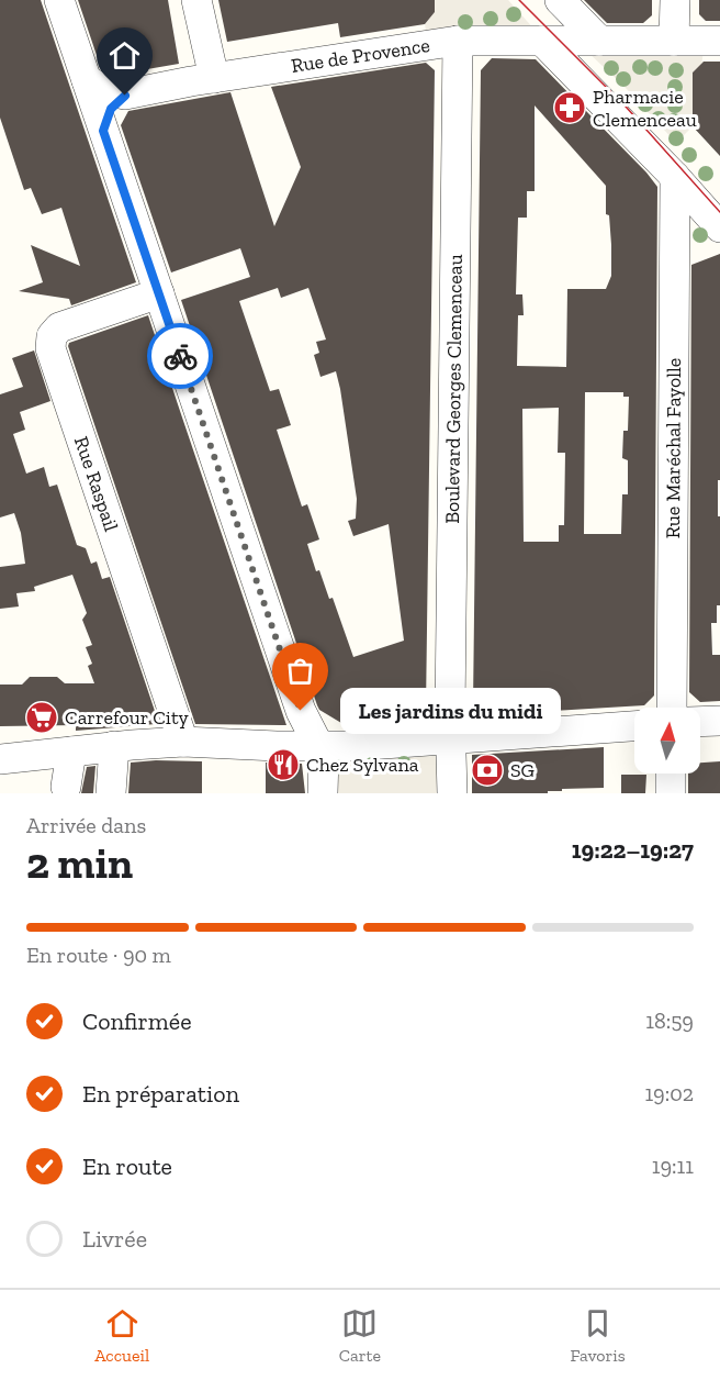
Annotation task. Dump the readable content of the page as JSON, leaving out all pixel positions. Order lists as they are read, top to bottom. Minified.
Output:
{"streets":{"street":["Rue de Provence","Boulevard Georges Clemenceau","Rue Maréchal Fayolle","Rue Raspail"]},"crossings":[["Rue de Provence","Boulevard Georges Clemenceau"]],"places":{"pharmacy":["Pharmacie Clemenceau"],"other":["Les jardins du midi"],"supermarket":["Carrefour City"],"restaurant":["Chez Sylvana"],"bank":["SG"]},"north":"top","page":{"bubble":"Les jardins du midi","heading":["2 min","Arrivée dans","19:22–19:27"],"bar":"En route · 90 m","list":[["Confirmée","18:59"],["En préparation","19:02"],["En route","19:11"],"Livrée"],"tabs":["Accueil","Carte","Favoris"]}}
